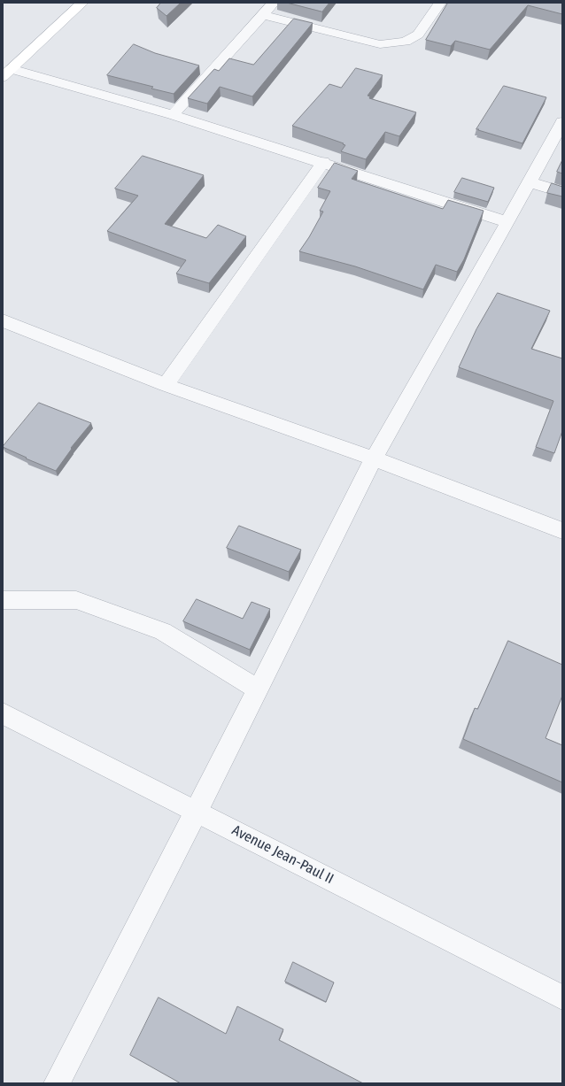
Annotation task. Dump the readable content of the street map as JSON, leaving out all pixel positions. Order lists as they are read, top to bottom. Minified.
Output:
{"streets":{"street":["Avenue Jean-Paul II"]}}
